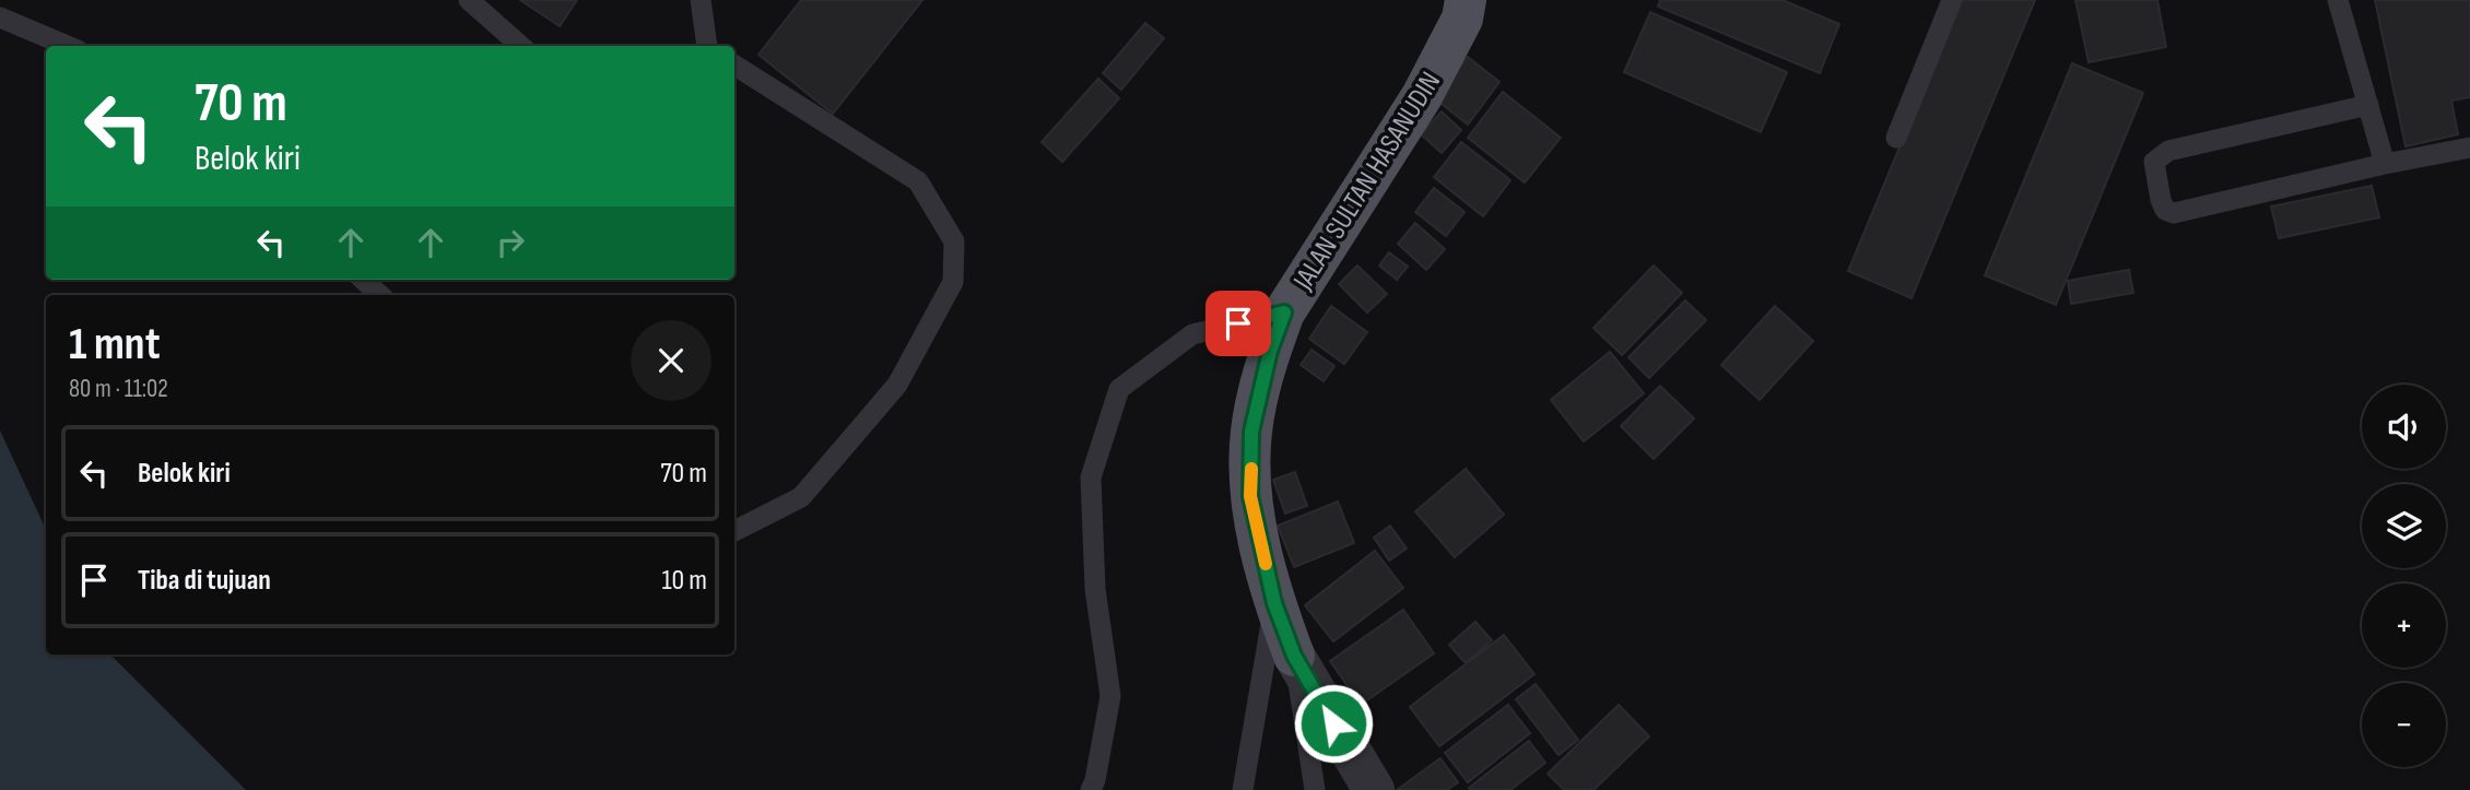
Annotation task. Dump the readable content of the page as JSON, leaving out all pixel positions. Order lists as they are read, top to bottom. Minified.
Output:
{"streets":{"main road":["JALAN SULTAN HASANUDIN"]},"page":{"turn":["70 m","Belok kiri"],"heading":["1 mnt","80 m · 11:02"],"map_buttons":["+","−"],"list":[{"name":"Belok kiri","value":"70 m"},{"name":"Tiba di tujuan","value":"10 m"}]}}
